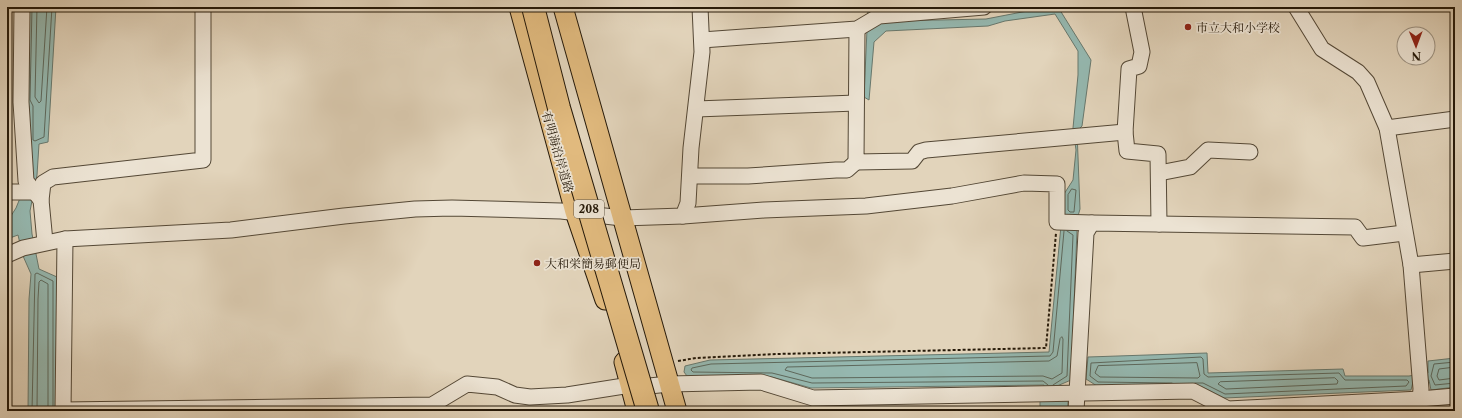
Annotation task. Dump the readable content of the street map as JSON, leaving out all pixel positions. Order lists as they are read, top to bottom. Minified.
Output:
{"streets":{"highway":["208"],"main road":["有明海沿岸道路"]},"places":["市立大和小学校","大和栄簡易郵便局"],"north":"bottom"}
